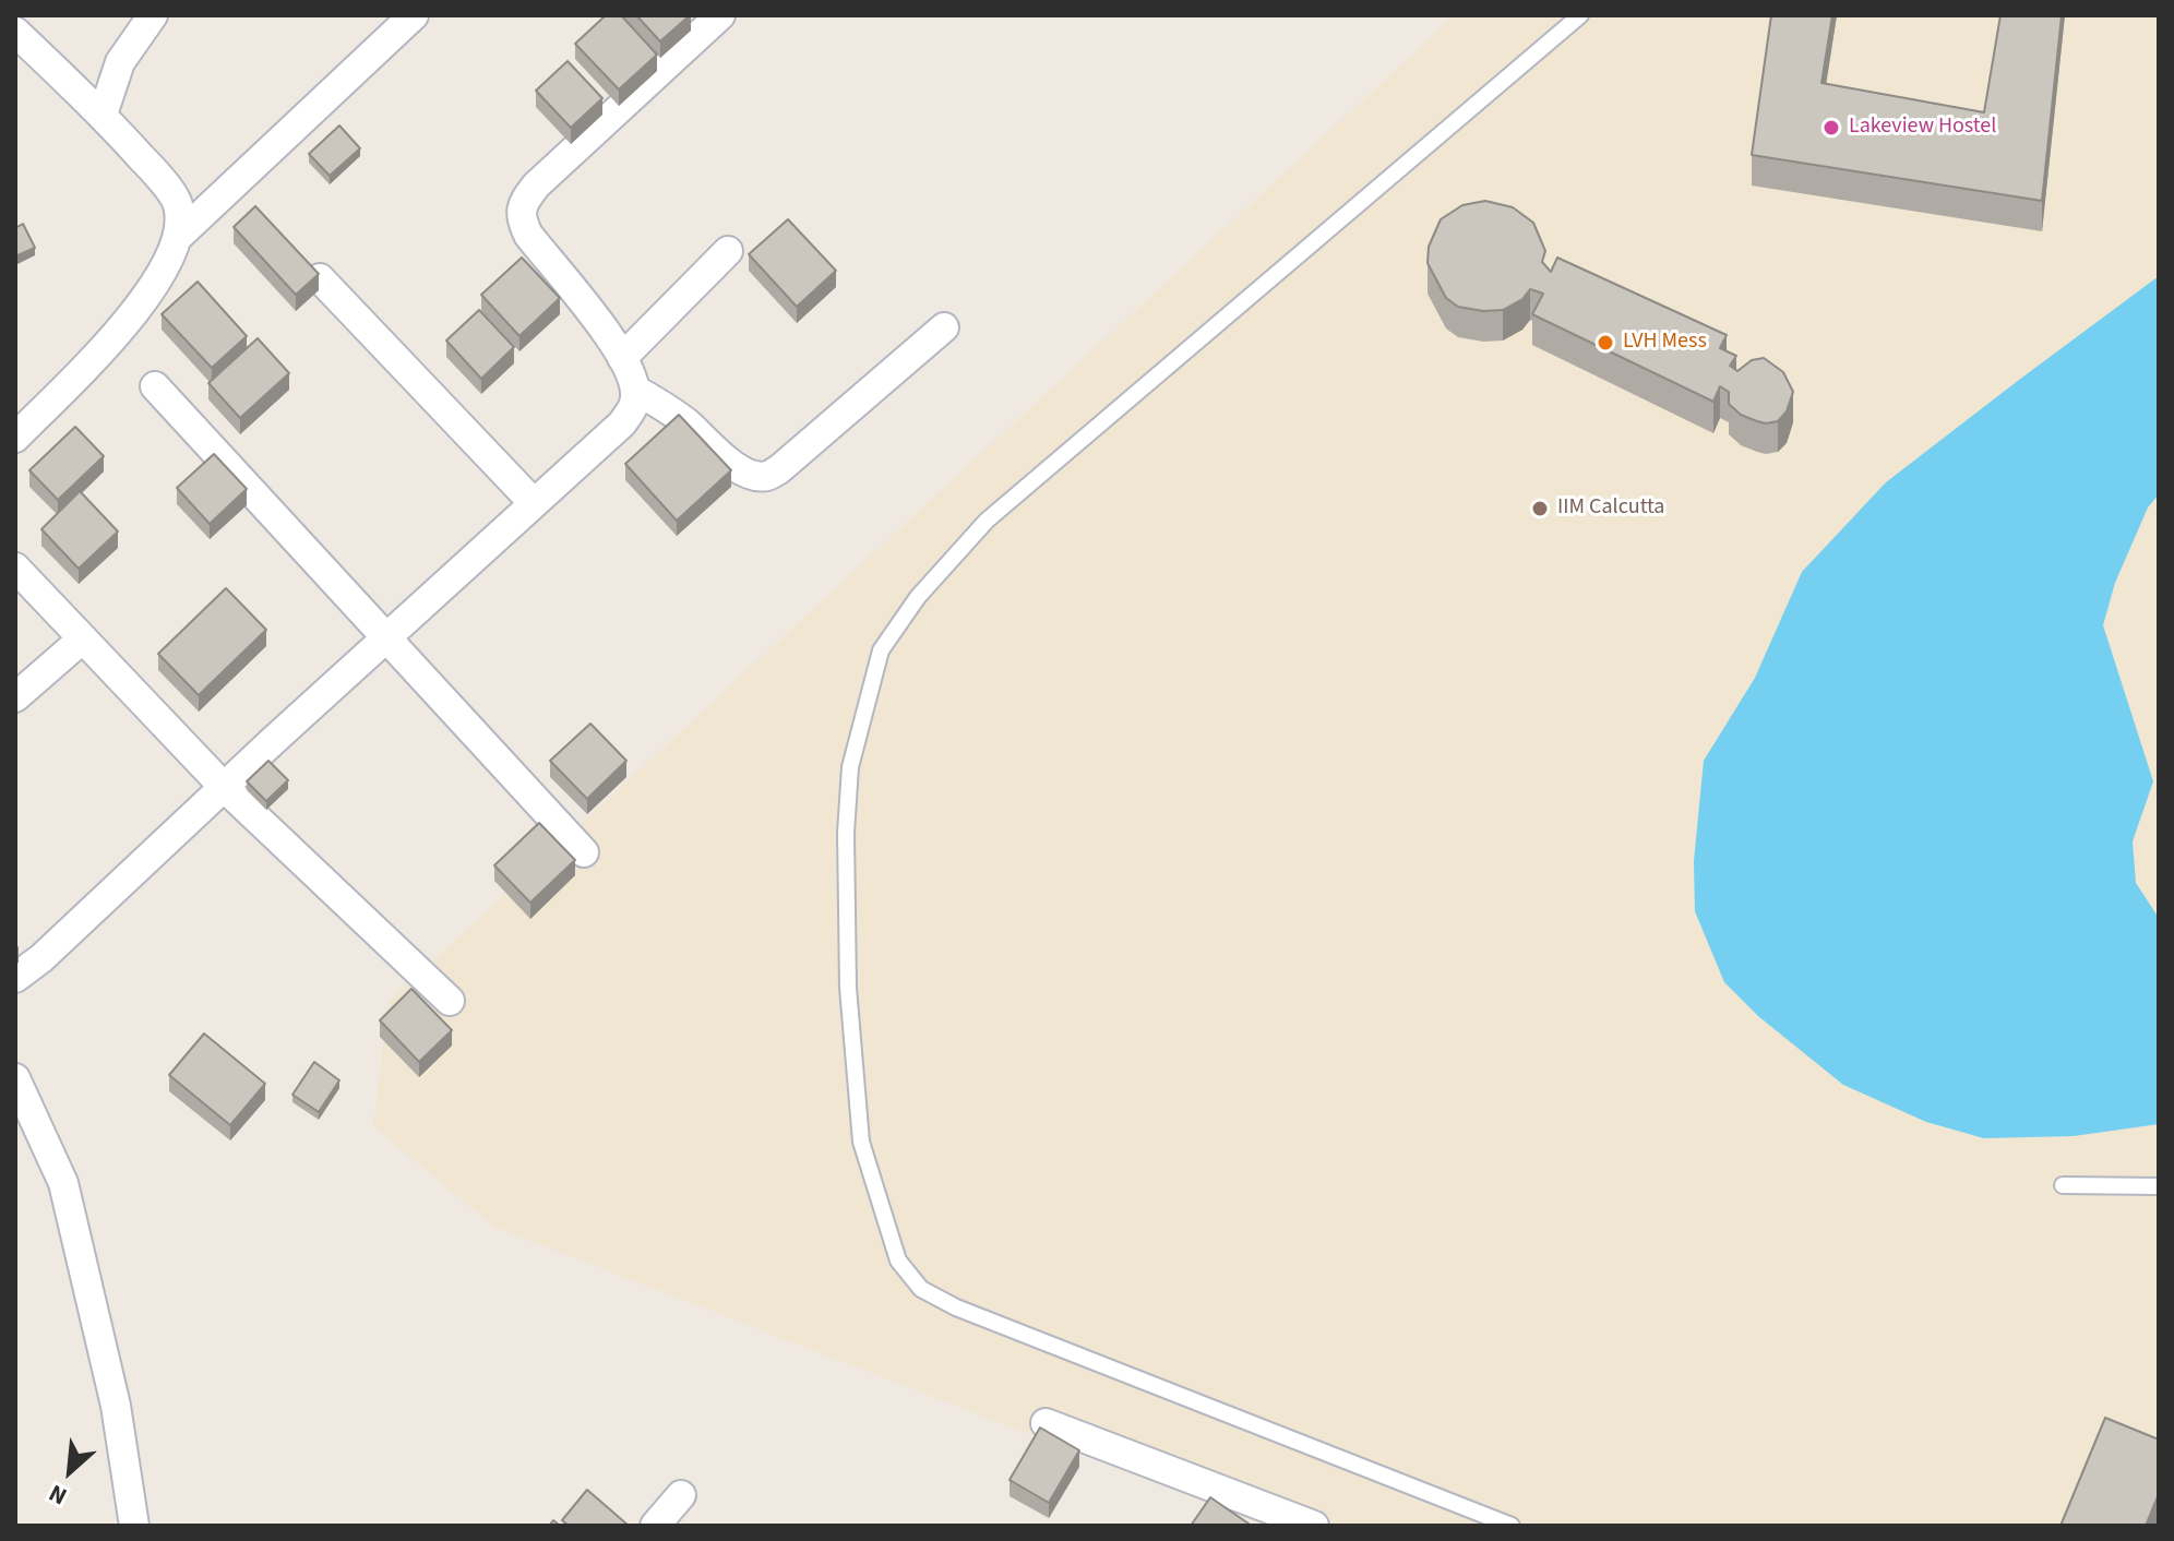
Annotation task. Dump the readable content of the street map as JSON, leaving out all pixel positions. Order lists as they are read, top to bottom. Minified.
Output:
{"places":["Lakeview Hostel","LVH Mess","IIM Calcutta"],"north":"bottom left"}
